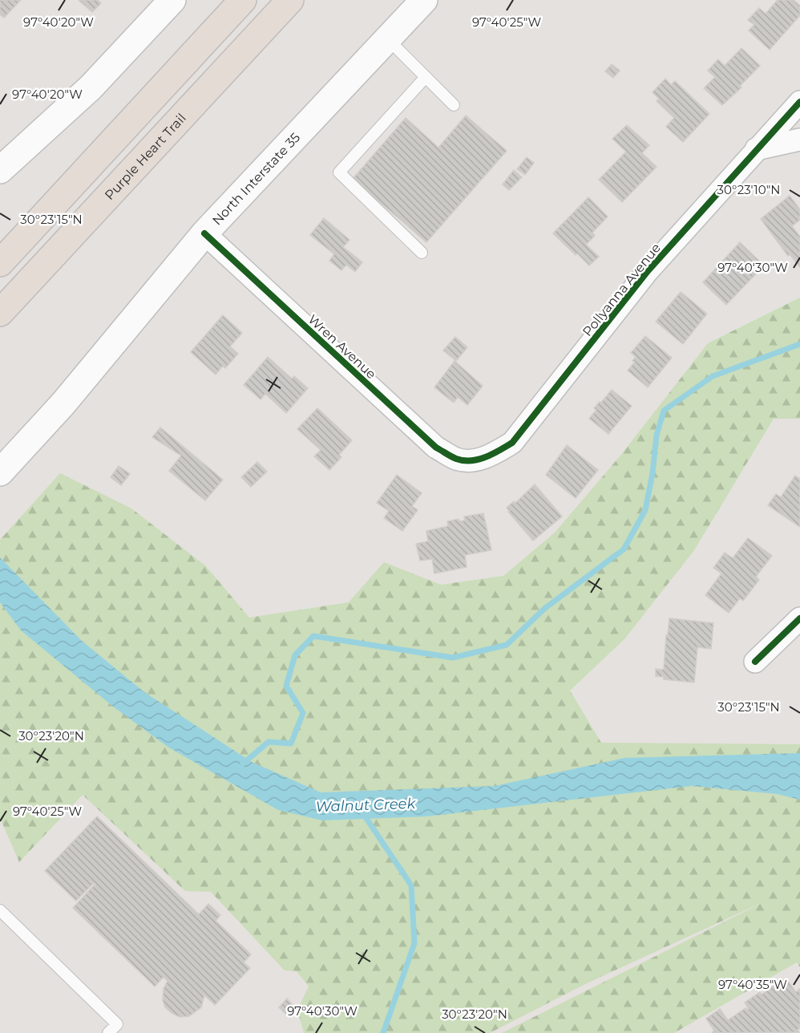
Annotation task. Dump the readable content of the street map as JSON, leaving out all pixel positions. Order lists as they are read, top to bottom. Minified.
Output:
{"streets":{"highway":["Purple Heart Trail"],"main road":["North Interstate 35"],"street":["Pollyanna Avenue","Wren Avenue"]},"crossings":[["North Interstate 35","Wren Avenue"],["Pollyanna Avenue","Wren Avenue"]],"water":["Walnut Creek"],"coordinates":["97°40'20\"W","97°40'25\"W","30°23'10\"N","30°23'15\"N","97°40'30\"W","30°23'20\"N","97°40'35\"W"]}
